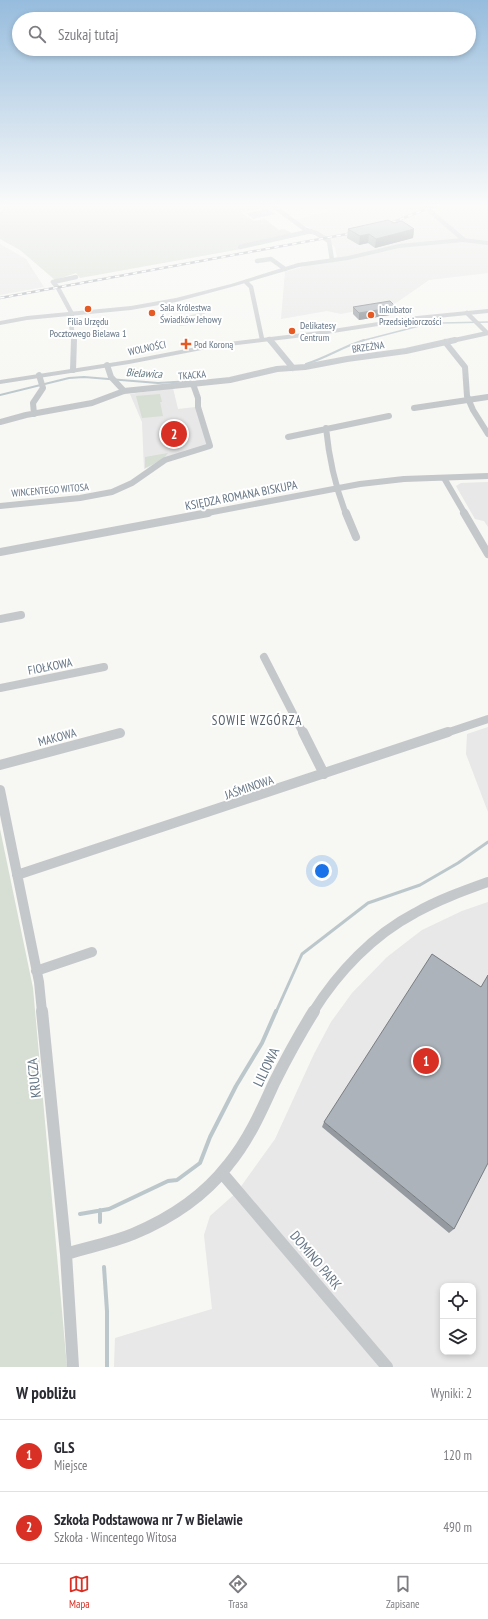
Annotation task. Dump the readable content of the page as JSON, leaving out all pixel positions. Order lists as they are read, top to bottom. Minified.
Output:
{"streets":{"street":["BRZEŻNA","WOLNOŚCI","TKACKA","WINCENTEGO WITOSA","KSIĘDZA ROMANA BISKUPA","FIOŁKOWA","MAKOWA","JAŚMINOWA","LILIOWA","KRUCZA","DOMINO PARK"]},"crossings":[["BRZEŻNA","TKACKA"],["TKACKA","WINCENTEGO WITOSA"],["JAŚMINOWA","KRUCZA"],["LILIOWA","KRUCZA"],["LILIOWA","DOMINO PARK"]],"districts":["SOWIE WZGÓRZA"],"water":["Bielawica"],"places":{"other":["Filia Urzędu Pocztowego Bielawa 1","Sala Królestwa Świadków Jehowy","Inkubator Przedsiębiorczości","Delikatesy Centrum"],"health":["Pod Koroną"]},"page":{"search":"Szukaj tutaj","pins":["2","1"],"heading":["W pobliżu","Wyniki: 2"],"list":[{"mark":"1","name":"GLS","note":"Miejsce","value":"120 m"},{"mark":"2","name":"Szkoła Podstawowa nr 7 w Bielawie","note":"Szkoła · Wincentego Witosa","value":"490 m"}],"nav":["Mapa","Trasa","Zapisane"]}}
